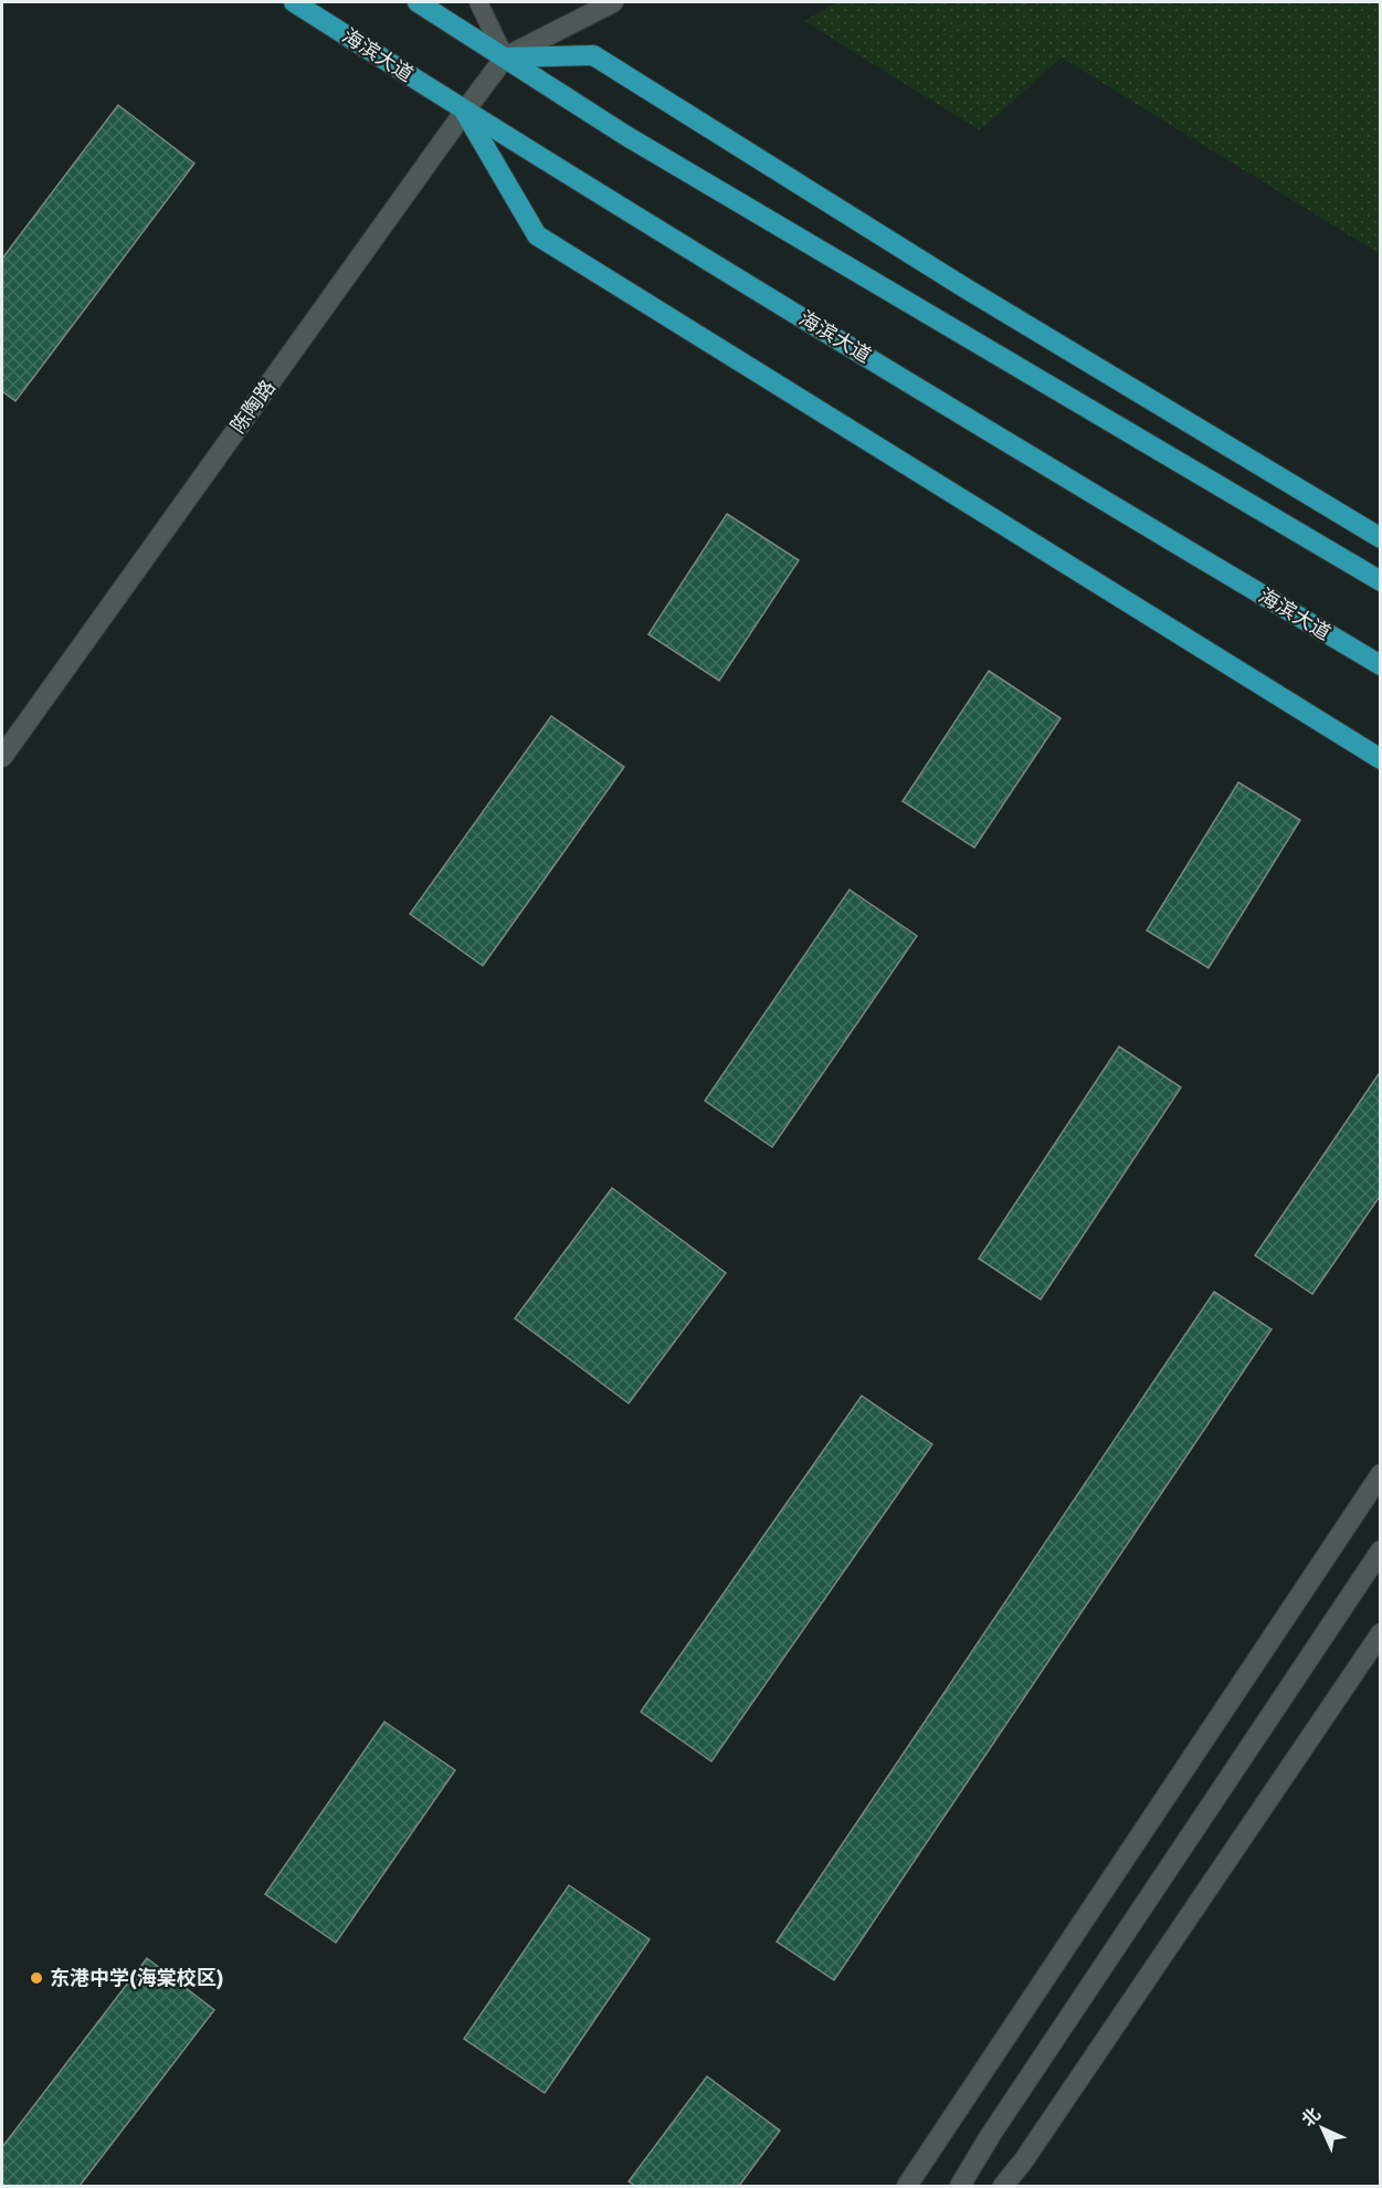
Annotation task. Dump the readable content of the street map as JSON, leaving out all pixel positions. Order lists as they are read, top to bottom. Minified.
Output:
{"streets":{"main road":["海滨大道"],"street":["陈陶路"]},"crossings":[["海滨大道","陈陶路"]],"places":["东港中学(海棠校区)"],"north":"top left"}
